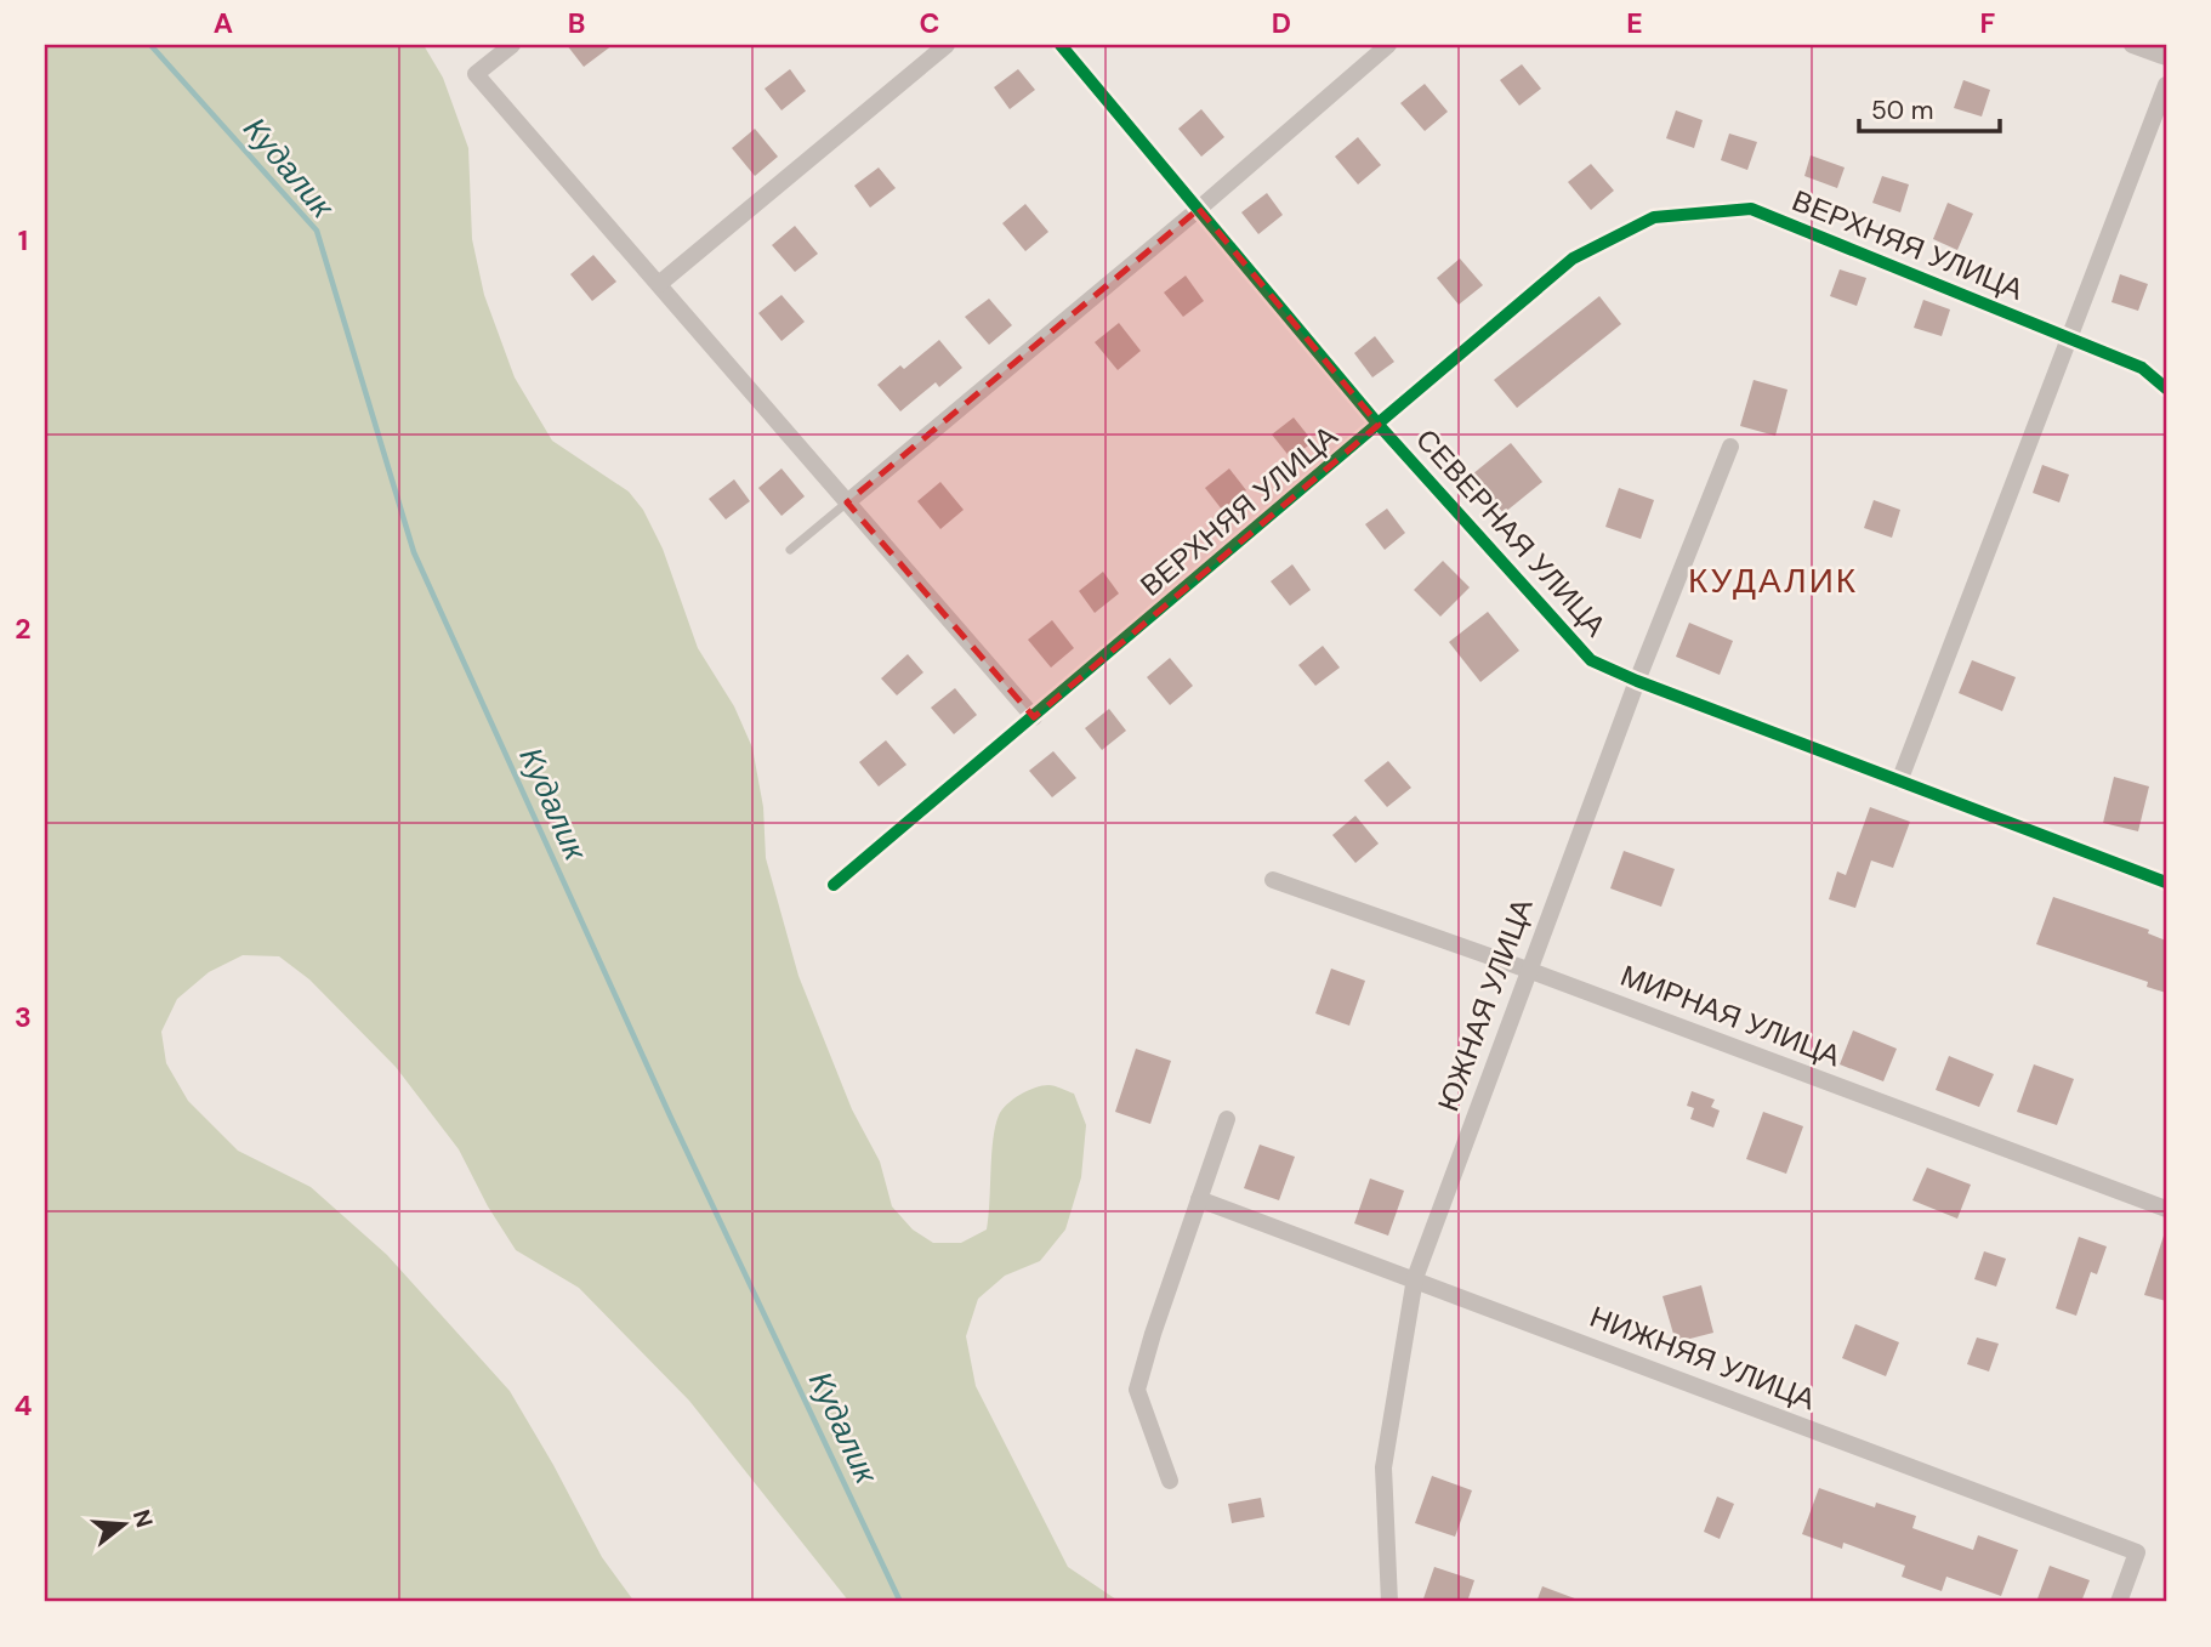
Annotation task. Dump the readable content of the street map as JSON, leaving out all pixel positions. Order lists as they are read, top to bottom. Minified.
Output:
{"streets":{"street":["ВЕРХНЯЯ УЛИЦА","СЕВЕРНАЯ УЛИЦА","ЮЖНАЯ УЛИЦА","МИРНАЯ УЛИЦА","НИЖНЯЯ УЛИЦА"]},"crossings":[["ВЕРХНЯЯ УЛИЦА","СЕВЕРНАЯ УЛИЦА"],["СЕВЕРНАЯ УЛИЦА","ЮЖНАЯ УЛИЦА"],["ЮЖНАЯ УЛИЦА","МИРНАЯ УЛИЦА"],["ЮЖНАЯ УЛИЦА","НИЖНЯЯ УЛИЦА"]],"districts":["КУДАЛИК"],"water":["Кудалик"],"scale_bar":"50 m","north":"right","grid":{"columns":["A","B","C","D","E","F"],"rows":["1","2","3","4"]}}
